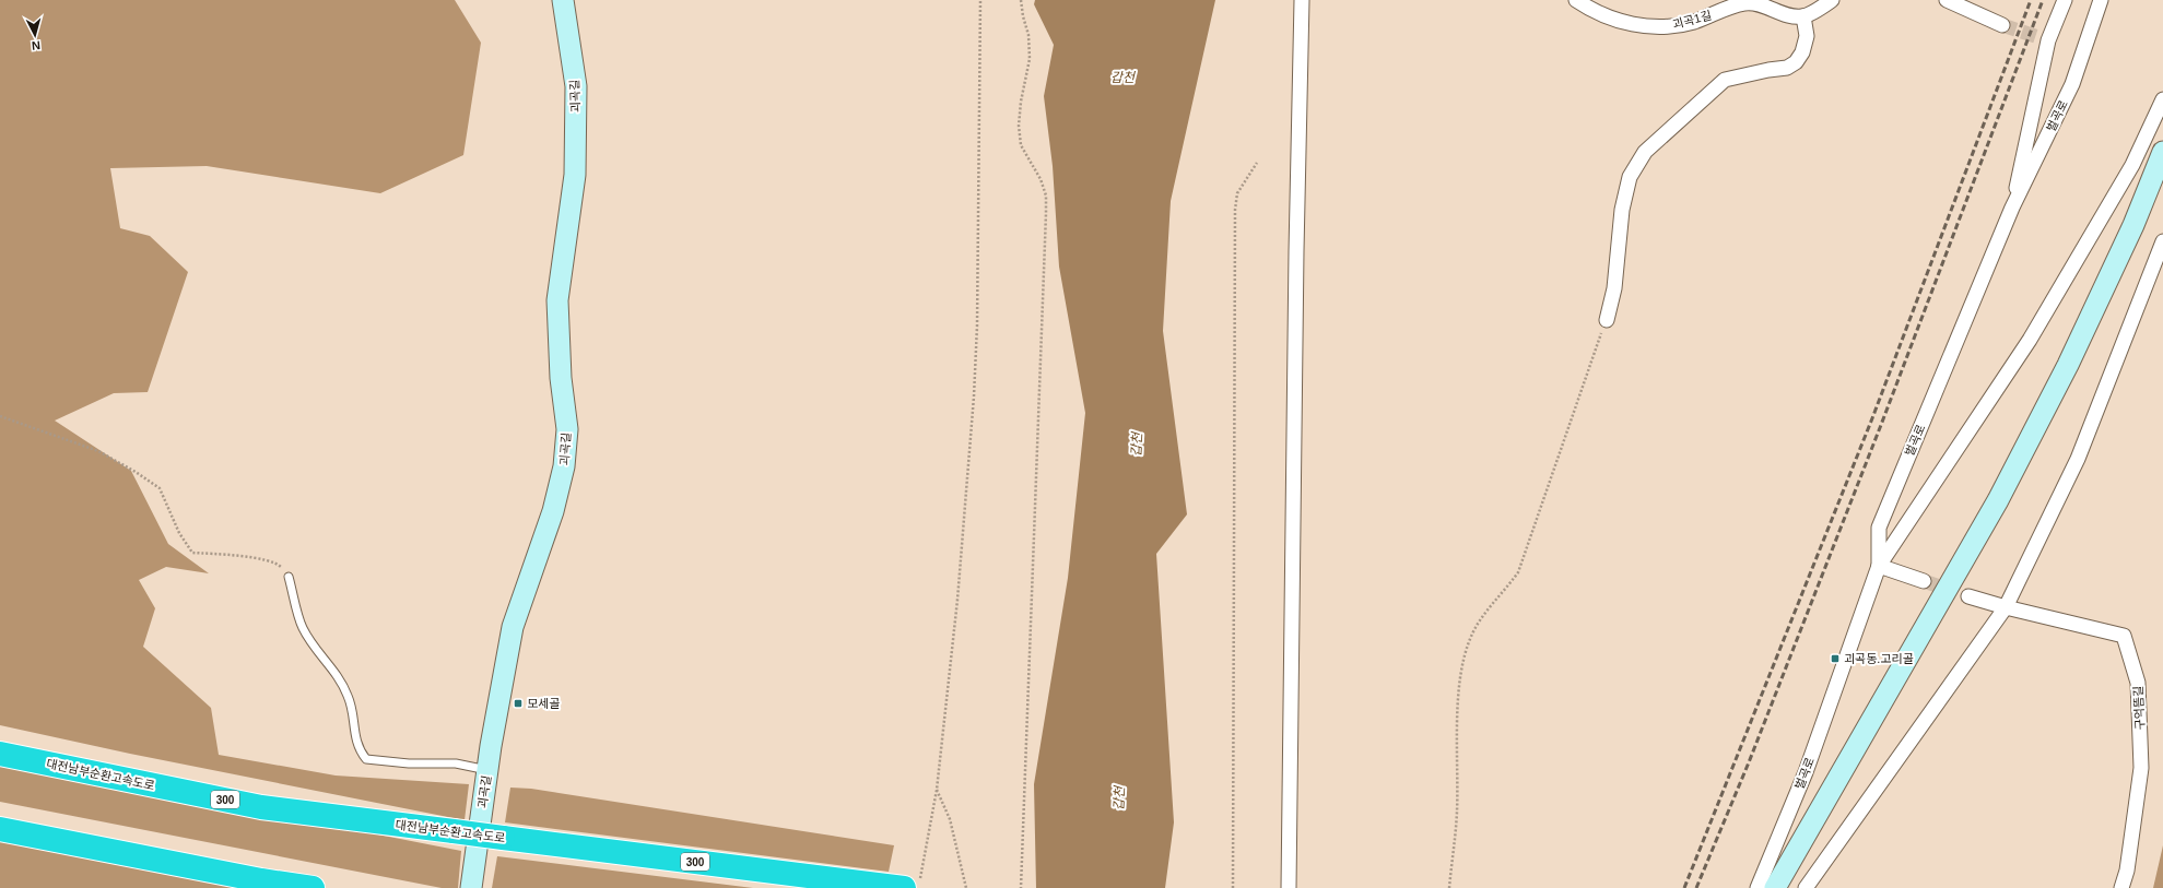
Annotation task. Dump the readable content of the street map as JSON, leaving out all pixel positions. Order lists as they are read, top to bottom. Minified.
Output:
{"streets":{"highway":["대전남부순환고속도로","300"],"street":["괴곡1길","괴곡길","벌곡로","구억뜸길"]},"water":["갑천"],"places":{"transit":["괴곡동.고리골","모세골"]},"north":"bottom"}
